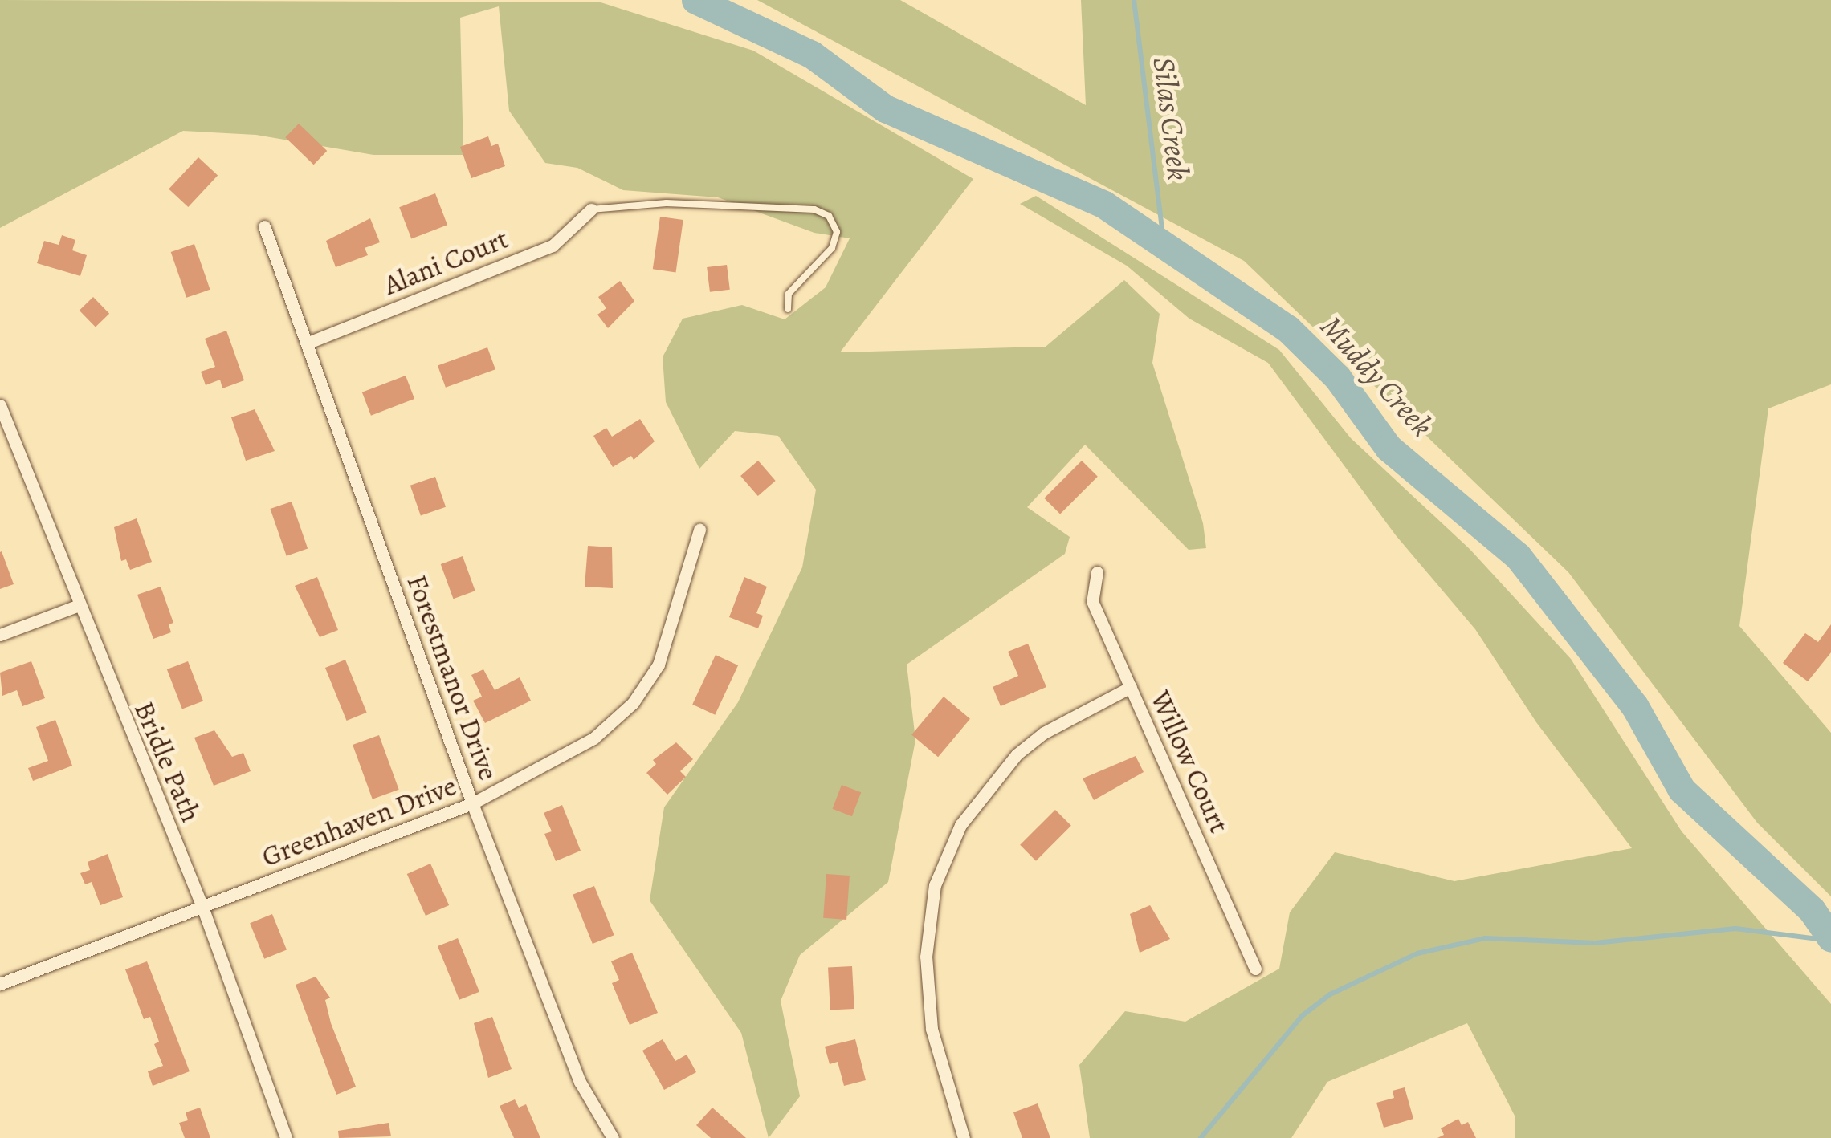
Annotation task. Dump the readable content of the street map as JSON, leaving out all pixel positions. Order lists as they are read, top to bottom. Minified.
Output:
{"streets":{"street":["Alani Court","Forestmanor Drive","Bridle Path","Willow Court","Greenhaven Drive"]},"crossings":[["Alani Court","Forestmanor Drive"],["Forestmanor Drive","Greenhaven Drive"],["Bridle Path","Greenhaven Drive"]],"water":["Silas Creek","Muddy Creek"]}
